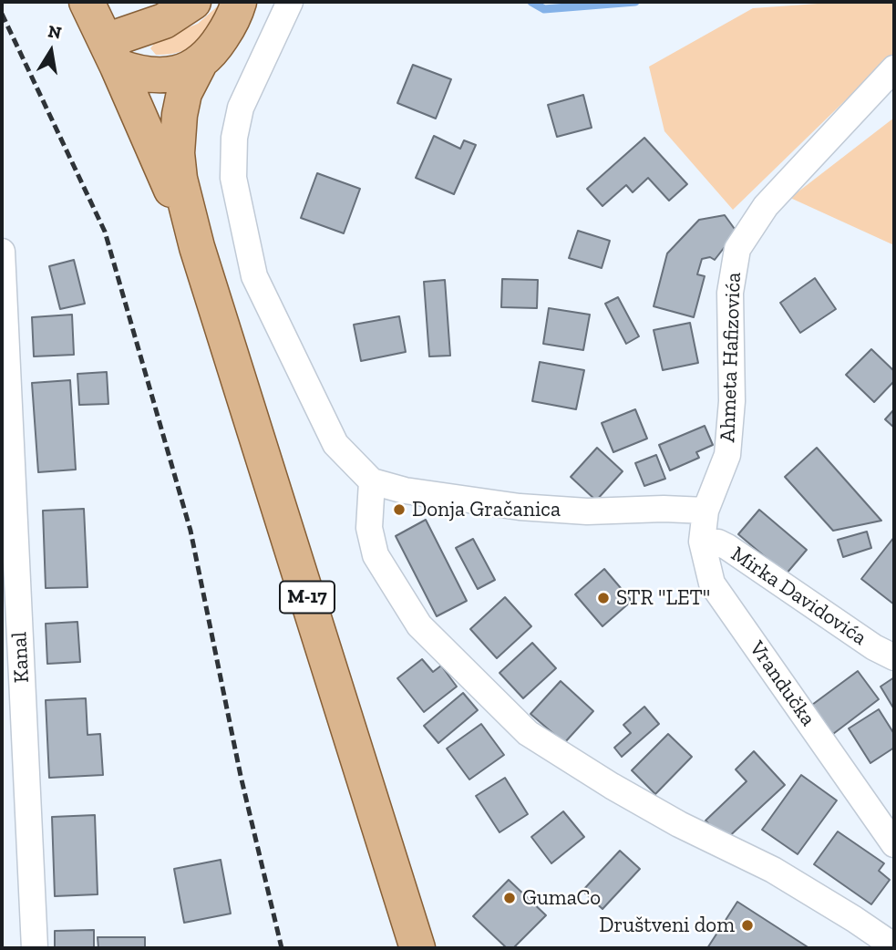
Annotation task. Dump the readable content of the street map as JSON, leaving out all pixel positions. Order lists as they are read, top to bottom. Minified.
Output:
{"streets":{"main road":["M-17"],"street":["Ahmeta Hafizovića","Mirka Davidovića","Kanal","Vrandučka"]},"crossings":[["Ahmeta Hafizovića","Vrandučka"],["Mirka Davidovića","Vrandučka"]],"places":["Donja Gračanica","STR \"LET\"","GumaCo","Društveni dom"],"north":"top"}
